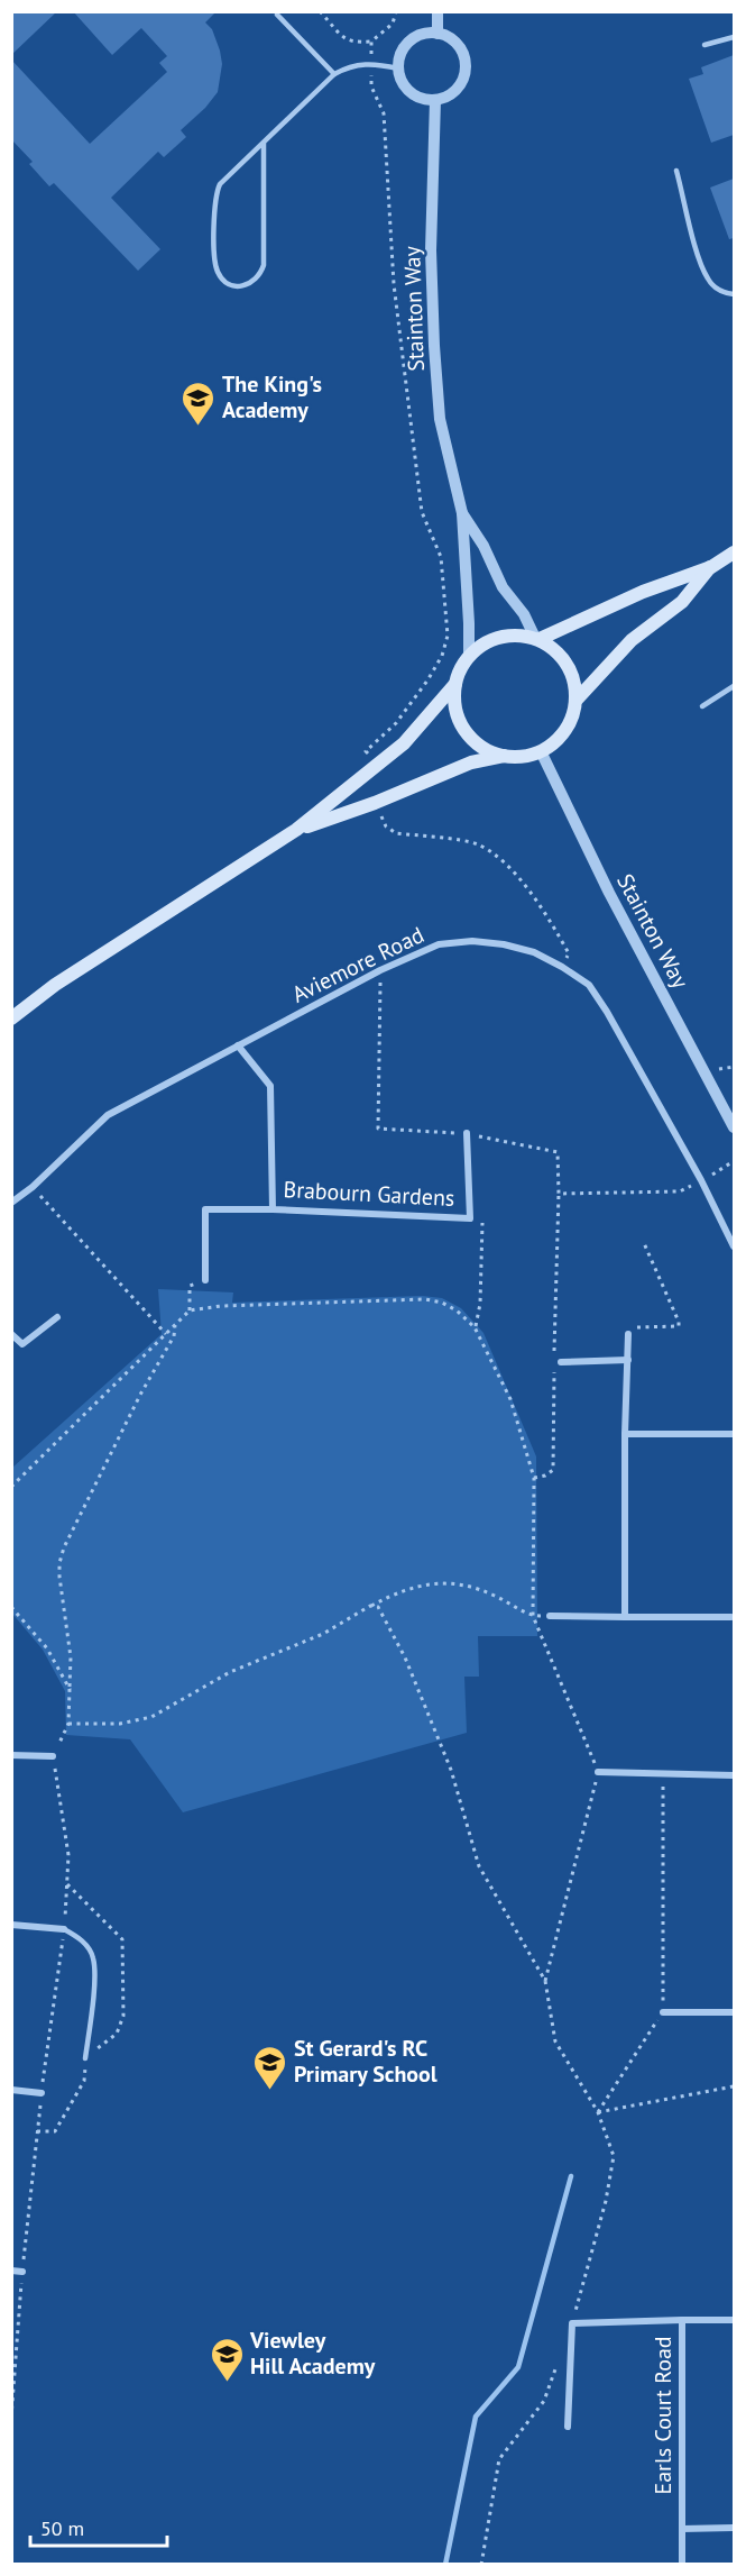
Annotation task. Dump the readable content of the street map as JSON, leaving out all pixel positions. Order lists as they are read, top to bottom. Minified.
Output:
{"streets":{"street":["Stainton Way","Aviemore Road","Brabourn Gardens","Earls Court Road"]},"crossings":[["Aviemore Road","Brabourn Gardens"]],"places":{"school or university":["The King's Academy","St Gerard's RC Primary School","Viewley Hill Academy"]},"scale_bar":"50 m"}
